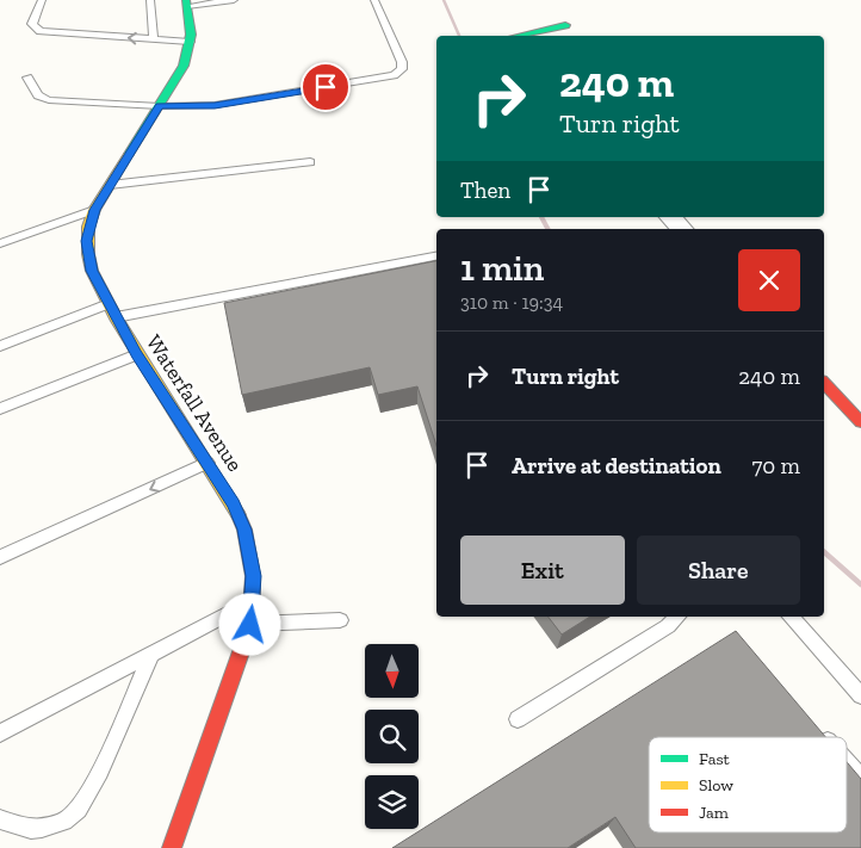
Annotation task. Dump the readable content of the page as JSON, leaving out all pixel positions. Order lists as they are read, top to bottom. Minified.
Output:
{"streets":{"street":["Waterfall Avenue"]},"legend":["Fast","Slow","Jam"],"north":"bottom","page":{"turn":["240 m","Turn right"],"then":"Then","heading":["1 min","310 m · 19:34"],"list":[{"name":"Turn right","value":"240 m"},{"name":"Arrive at destination","value":"70 m"}],"buttons":["Exit","Share"]}}
